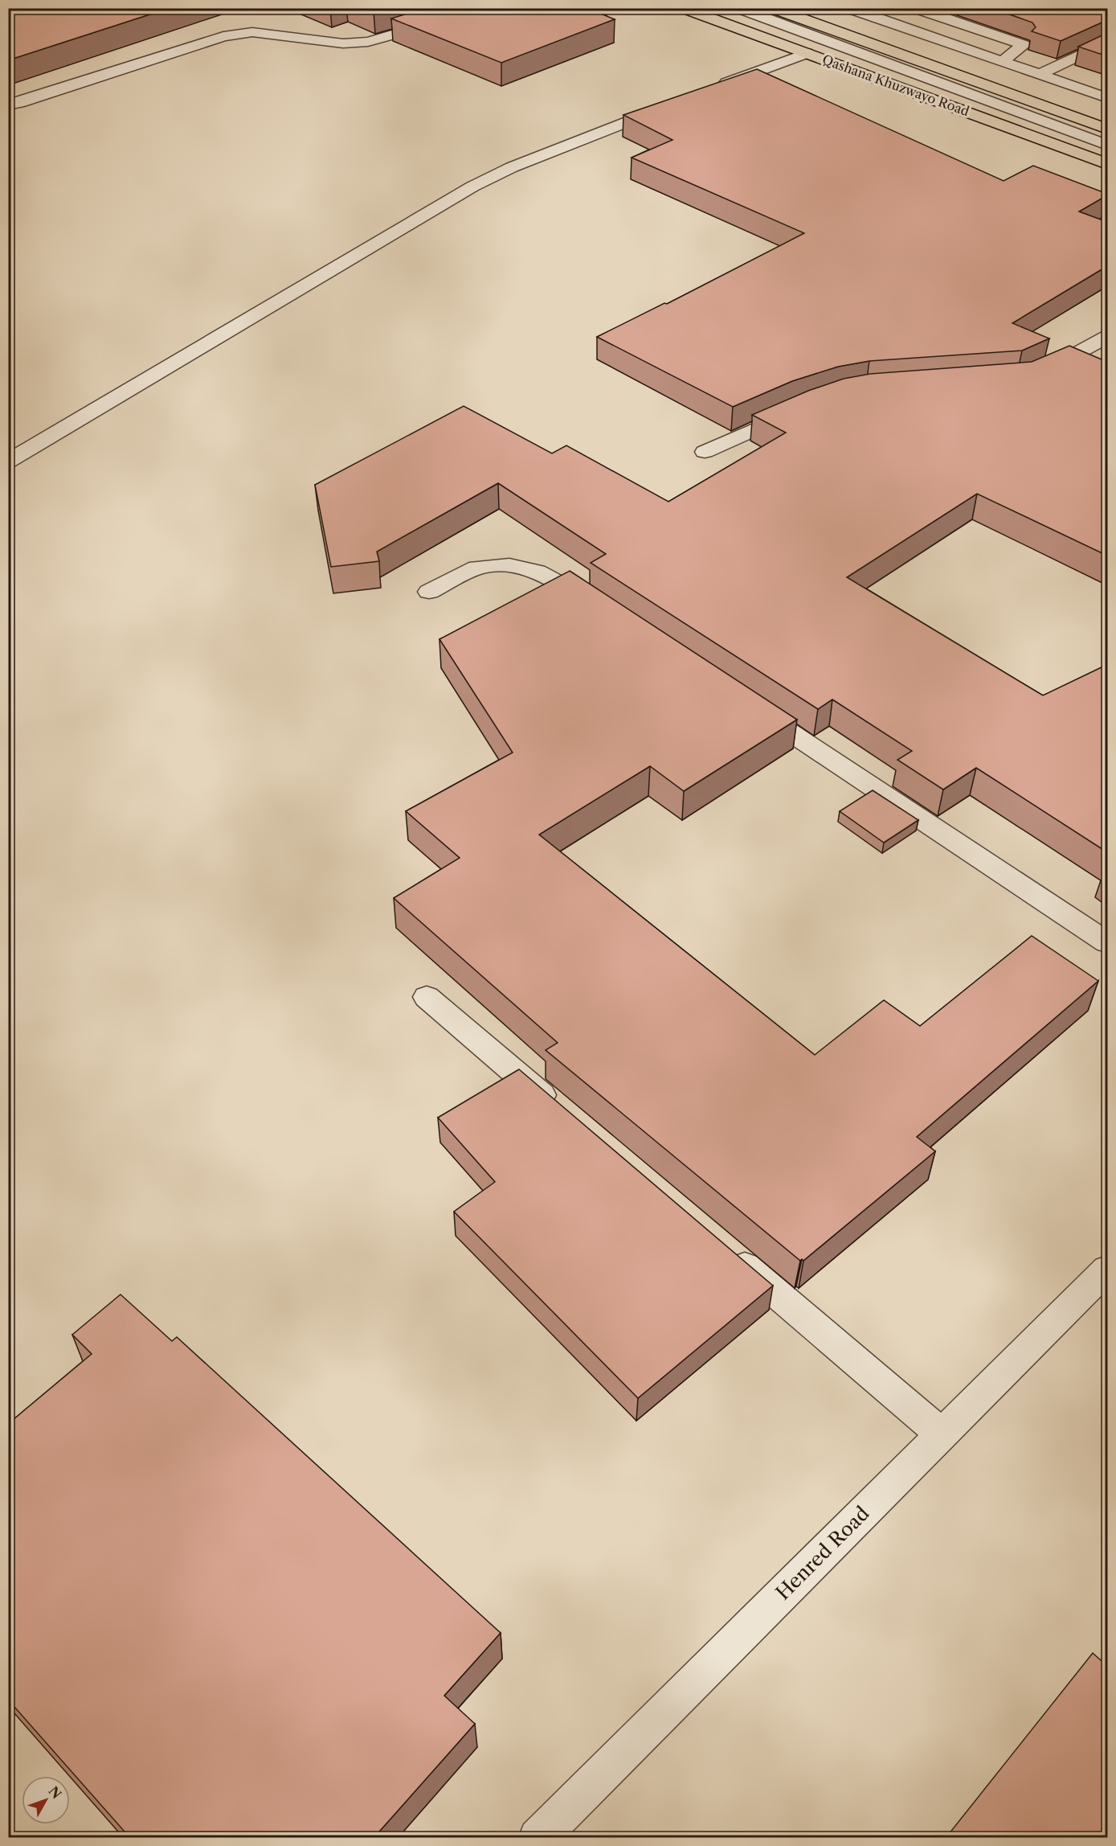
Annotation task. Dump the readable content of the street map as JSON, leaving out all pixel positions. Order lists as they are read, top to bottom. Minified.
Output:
{"streets":{"main road":["Qashana Khuzwayo Road"],"lane":["Henred Road"]},"north":"top right"}
